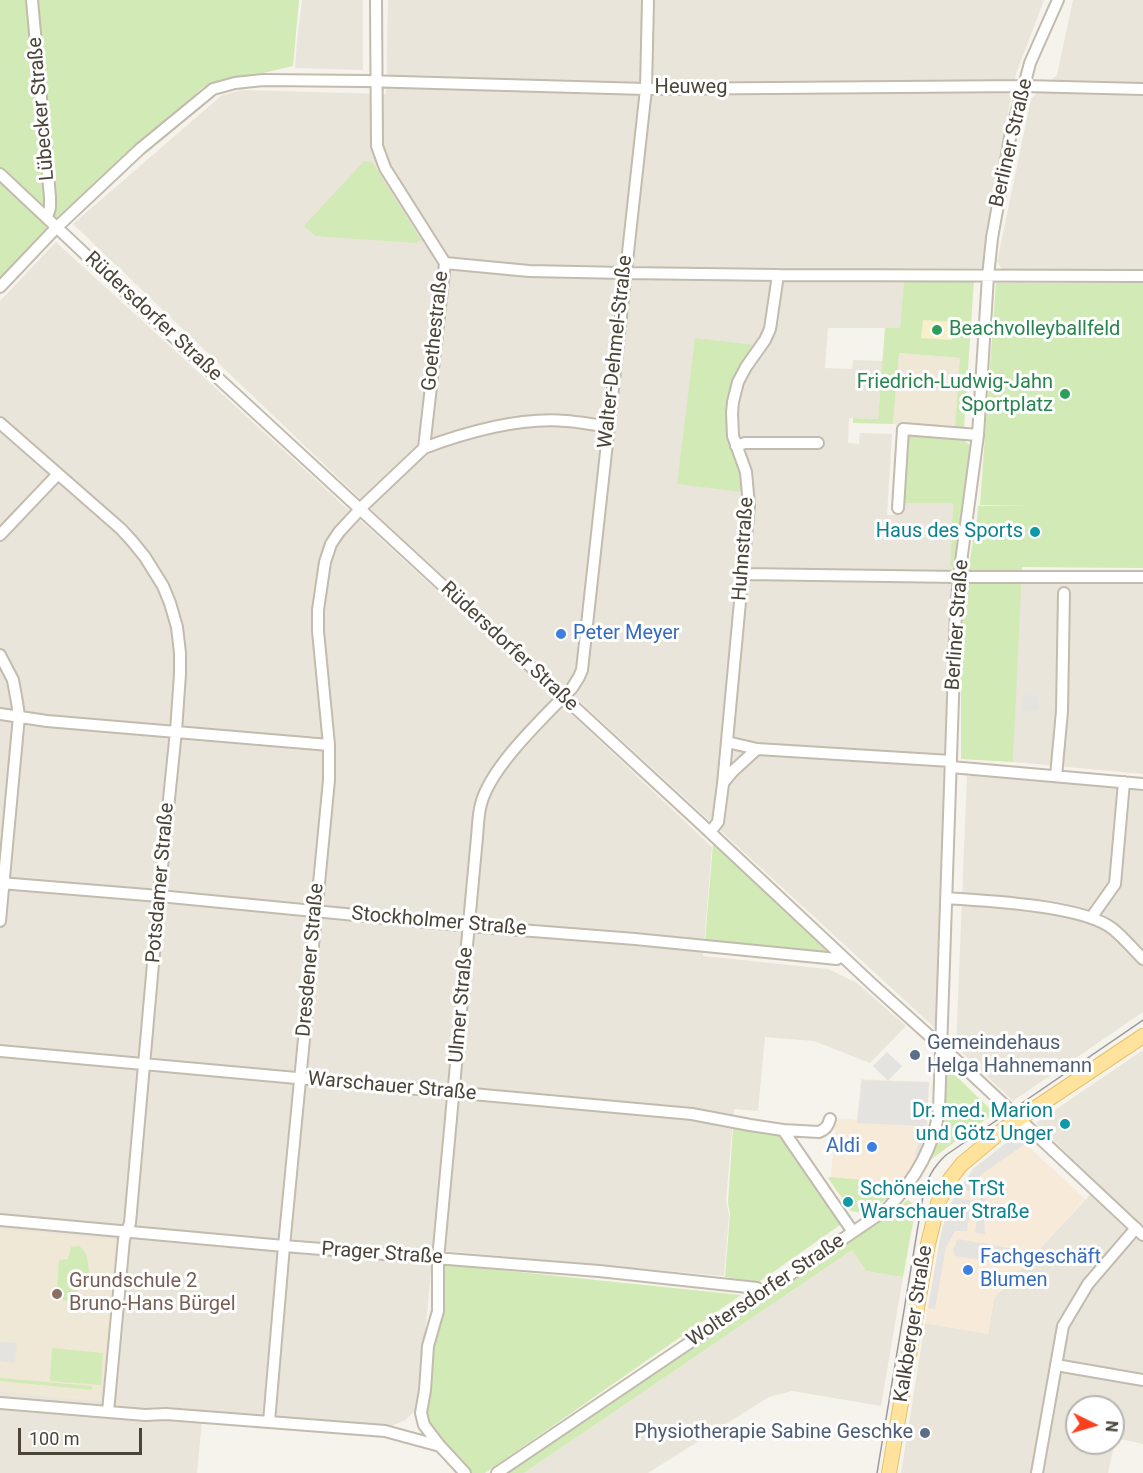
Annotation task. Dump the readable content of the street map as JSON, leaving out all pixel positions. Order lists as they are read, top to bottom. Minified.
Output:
{"streets":{"main road":["Kalkberger Straße"],"street":["Heuweg","Lübecker Straße","Berliner Straße","Rüdersdorfer Straße","Goethestraße","Walter-Dehmel-Straße","Huhnstraße","Potsdamer Straße","Stockholmer Straße","Dresdener Straße","Ulmer Straße","Warschauer Straße","Prager Straße","Woltersdorfer Straße"]},"crossings":[["Heuweg","Berliner Straße"],["Heuweg","Rüdersdorfer Straße"],["Heuweg","Goethestraße"],["Heuweg","Walter-Dehmel-Straße"],["Lübecker Straße","Rüdersdorfer Straße"],["Berliner Straße","Rüdersdorfer Straße"],["Berliner Straße","Woltersdorfer Straße"],["Rüdersdorfer Straße","Walter-Dehmel-Straße"],["Rüdersdorfer Straße","Huhnstraße"],["Rüdersdorfer Straße","Stockholmer Straße"],["Rüdersdorfer Straße","Dresdener Straße"],["Rüdersdorfer Straße","Ulmer Straße"],["Rüdersdorfer Straße","Woltersdorfer Straße"],["Rüdersdorfer Straße","Kalkberger Straße"],["Walter-Dehmel-Straße","Ulmer Straße"],["Potsdamer Straße","Stockholmer Straße"],["Potsdamer Straße","Warschauer Straße"],["Potsdamer Straße","Prager Straße"],["Stockholmer Straße","Dresdener Straße"],["Stockholmer Straße","Ulmer Straße"],["Dresdener Straße","Warschauer Straße"],["Dresdener Straße","Prager Straße"],["Ulmer Straße","Warschauer Straße"],["Ulmer Straße","Prager Straße"],["Prager Straße","Woltersdorfer Straße"]],"places":["Beachvolleyballfeld","Friedrich-Ludwig-Jahn Sportplatz","Haus des Sports","Peter Meyer","Gemeindehaus Helga Hahnemann","Dr. med. Marion und Götz Unger","Aldi","Schöneiche TrSt Warschauer Straße","Fachgeschäft Blumen","Grundschule 2 Bruno-Hans Bürgel","Physiotherapie Sabine Geschke"],"scale_bar":"100 m","north":"right"}
